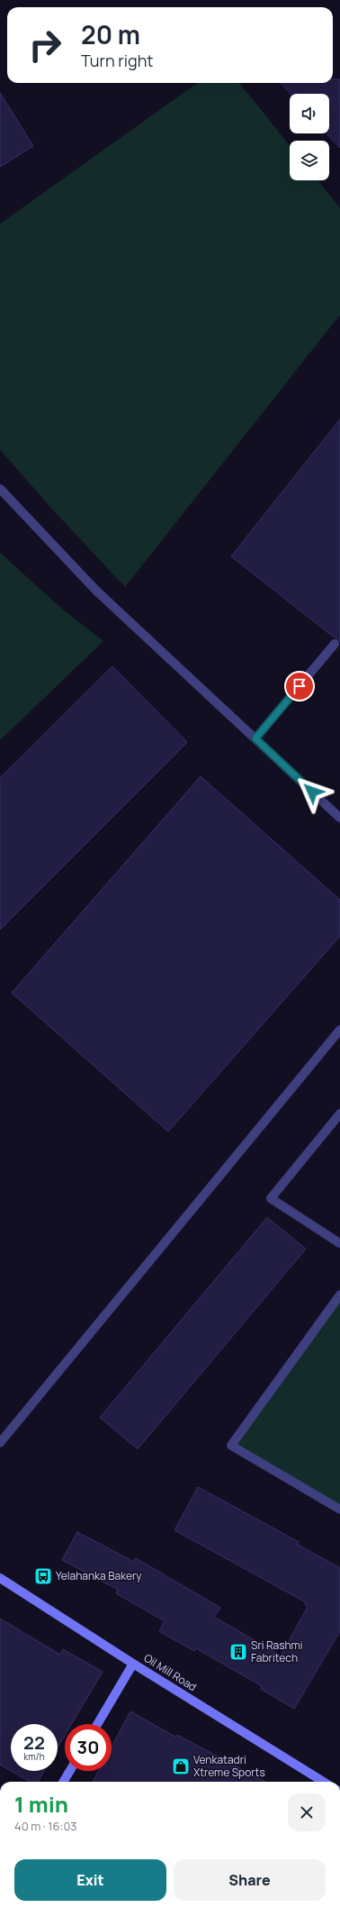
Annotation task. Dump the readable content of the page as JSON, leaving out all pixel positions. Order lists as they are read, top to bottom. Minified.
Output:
{"streets":{"main road":["Oil Mill Road"]},"places":{"bus stop":["Yelahanka Bakery"],"building":["Sri Rashmi Fabritech"],"shop":["Venkatadri Xtreme Sports"]},"page":{"turn":["20 m","Turn right"],"speed":"22 km/h","limit":"30","heading":["1 min","40 m · 16:03"],"buttons":["Exit","Share"]}}
